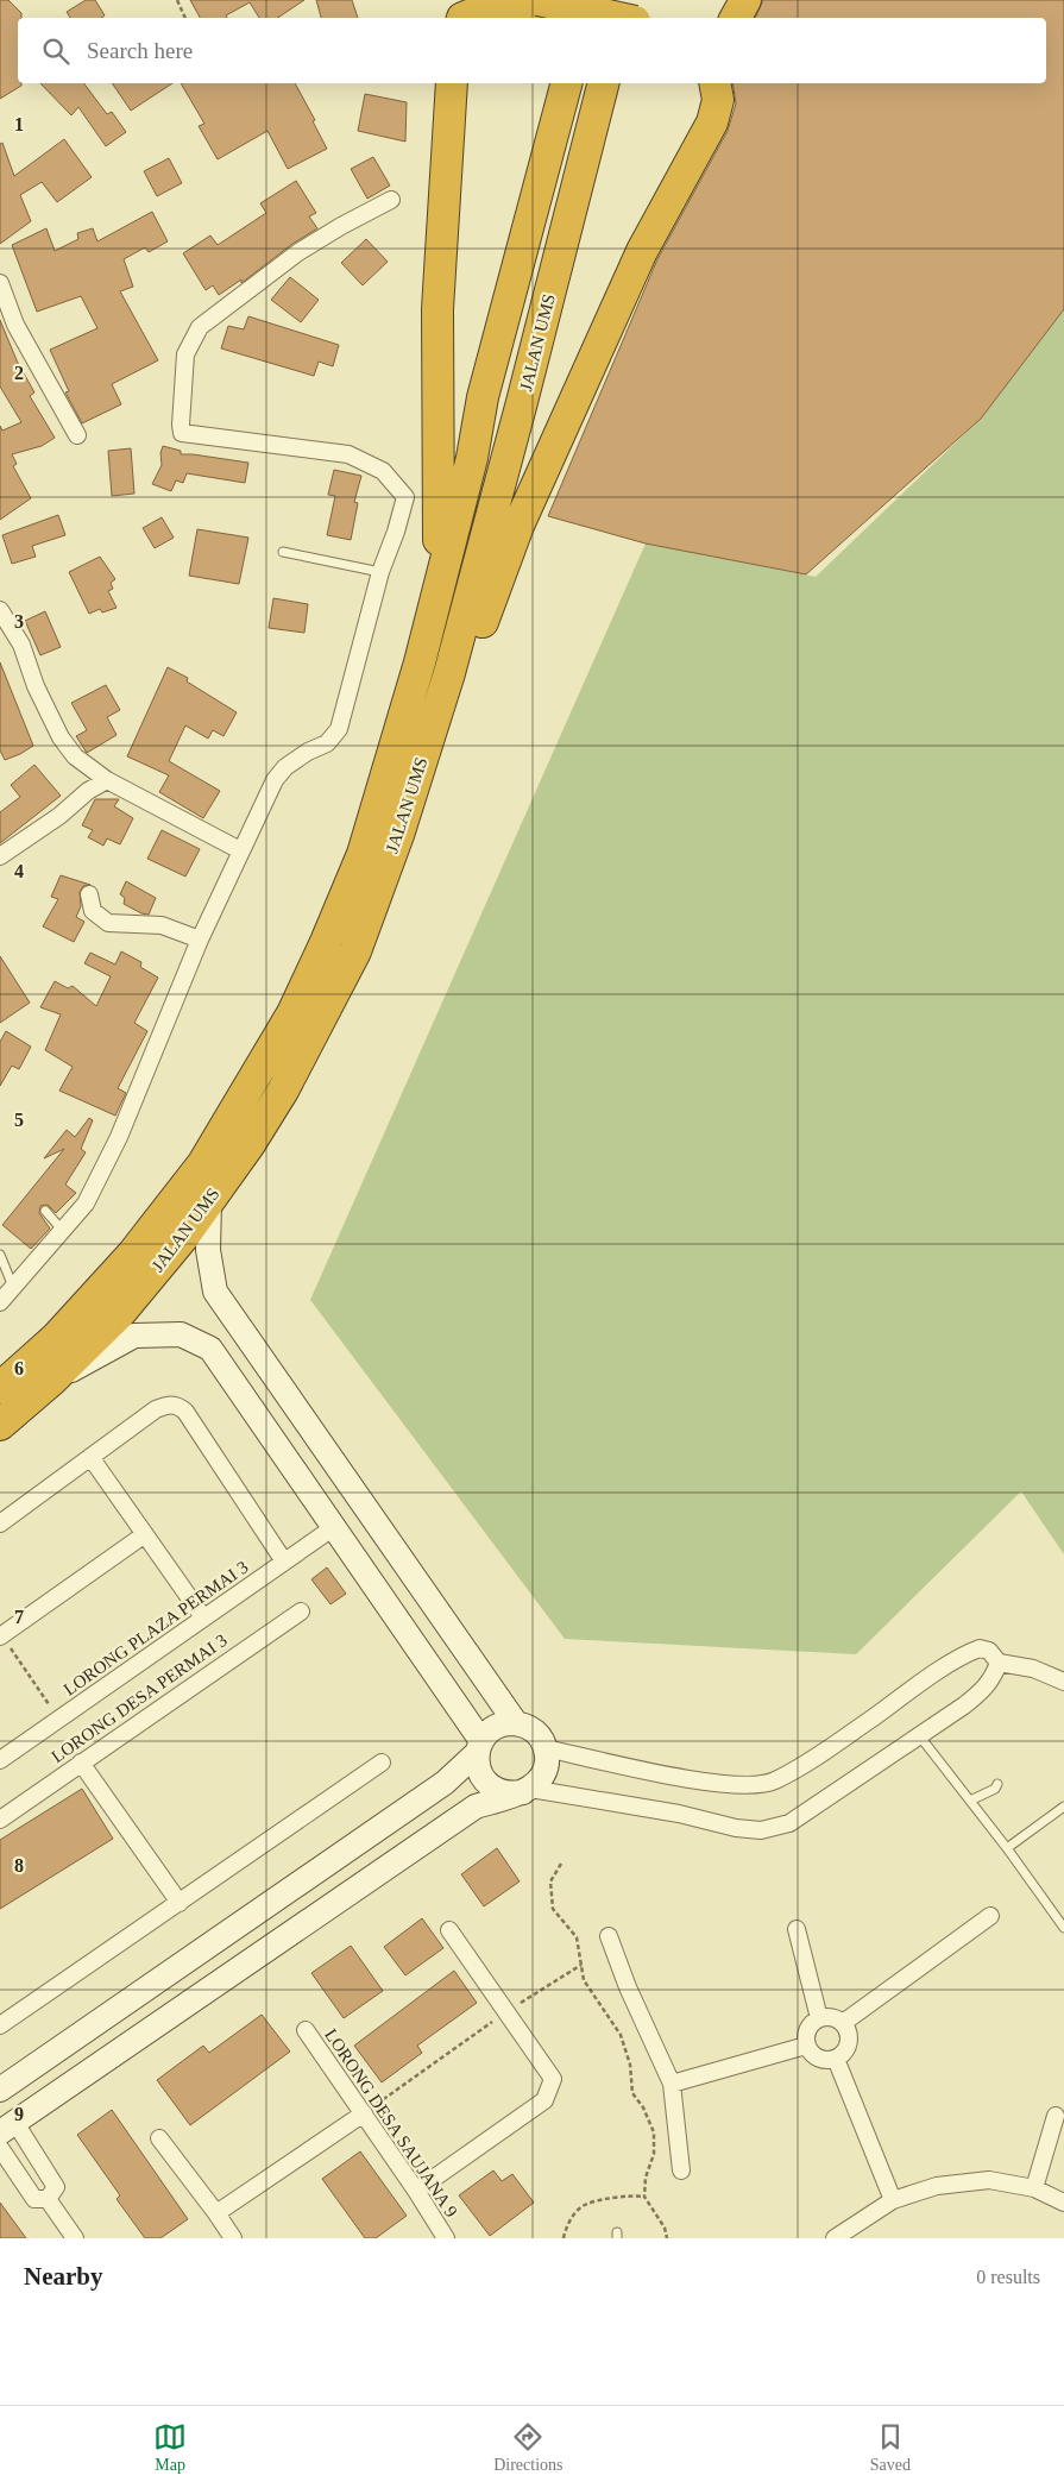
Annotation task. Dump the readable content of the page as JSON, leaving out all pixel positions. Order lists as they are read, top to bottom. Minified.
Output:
{"streets":{"highway":["JALAN UMS"],"street":["LORONG PLAZA PERMAI 3","LORONG DESA PERMAI 3","LORONG DESA SAUJANA 9"]},"page":{"search":"Search here","heading":["Nearby","0 results"],"nav":["Map","Directions","Saved"]},"grid":{"rows":["1","2","3","4","5","6","7","8","9"]}}
